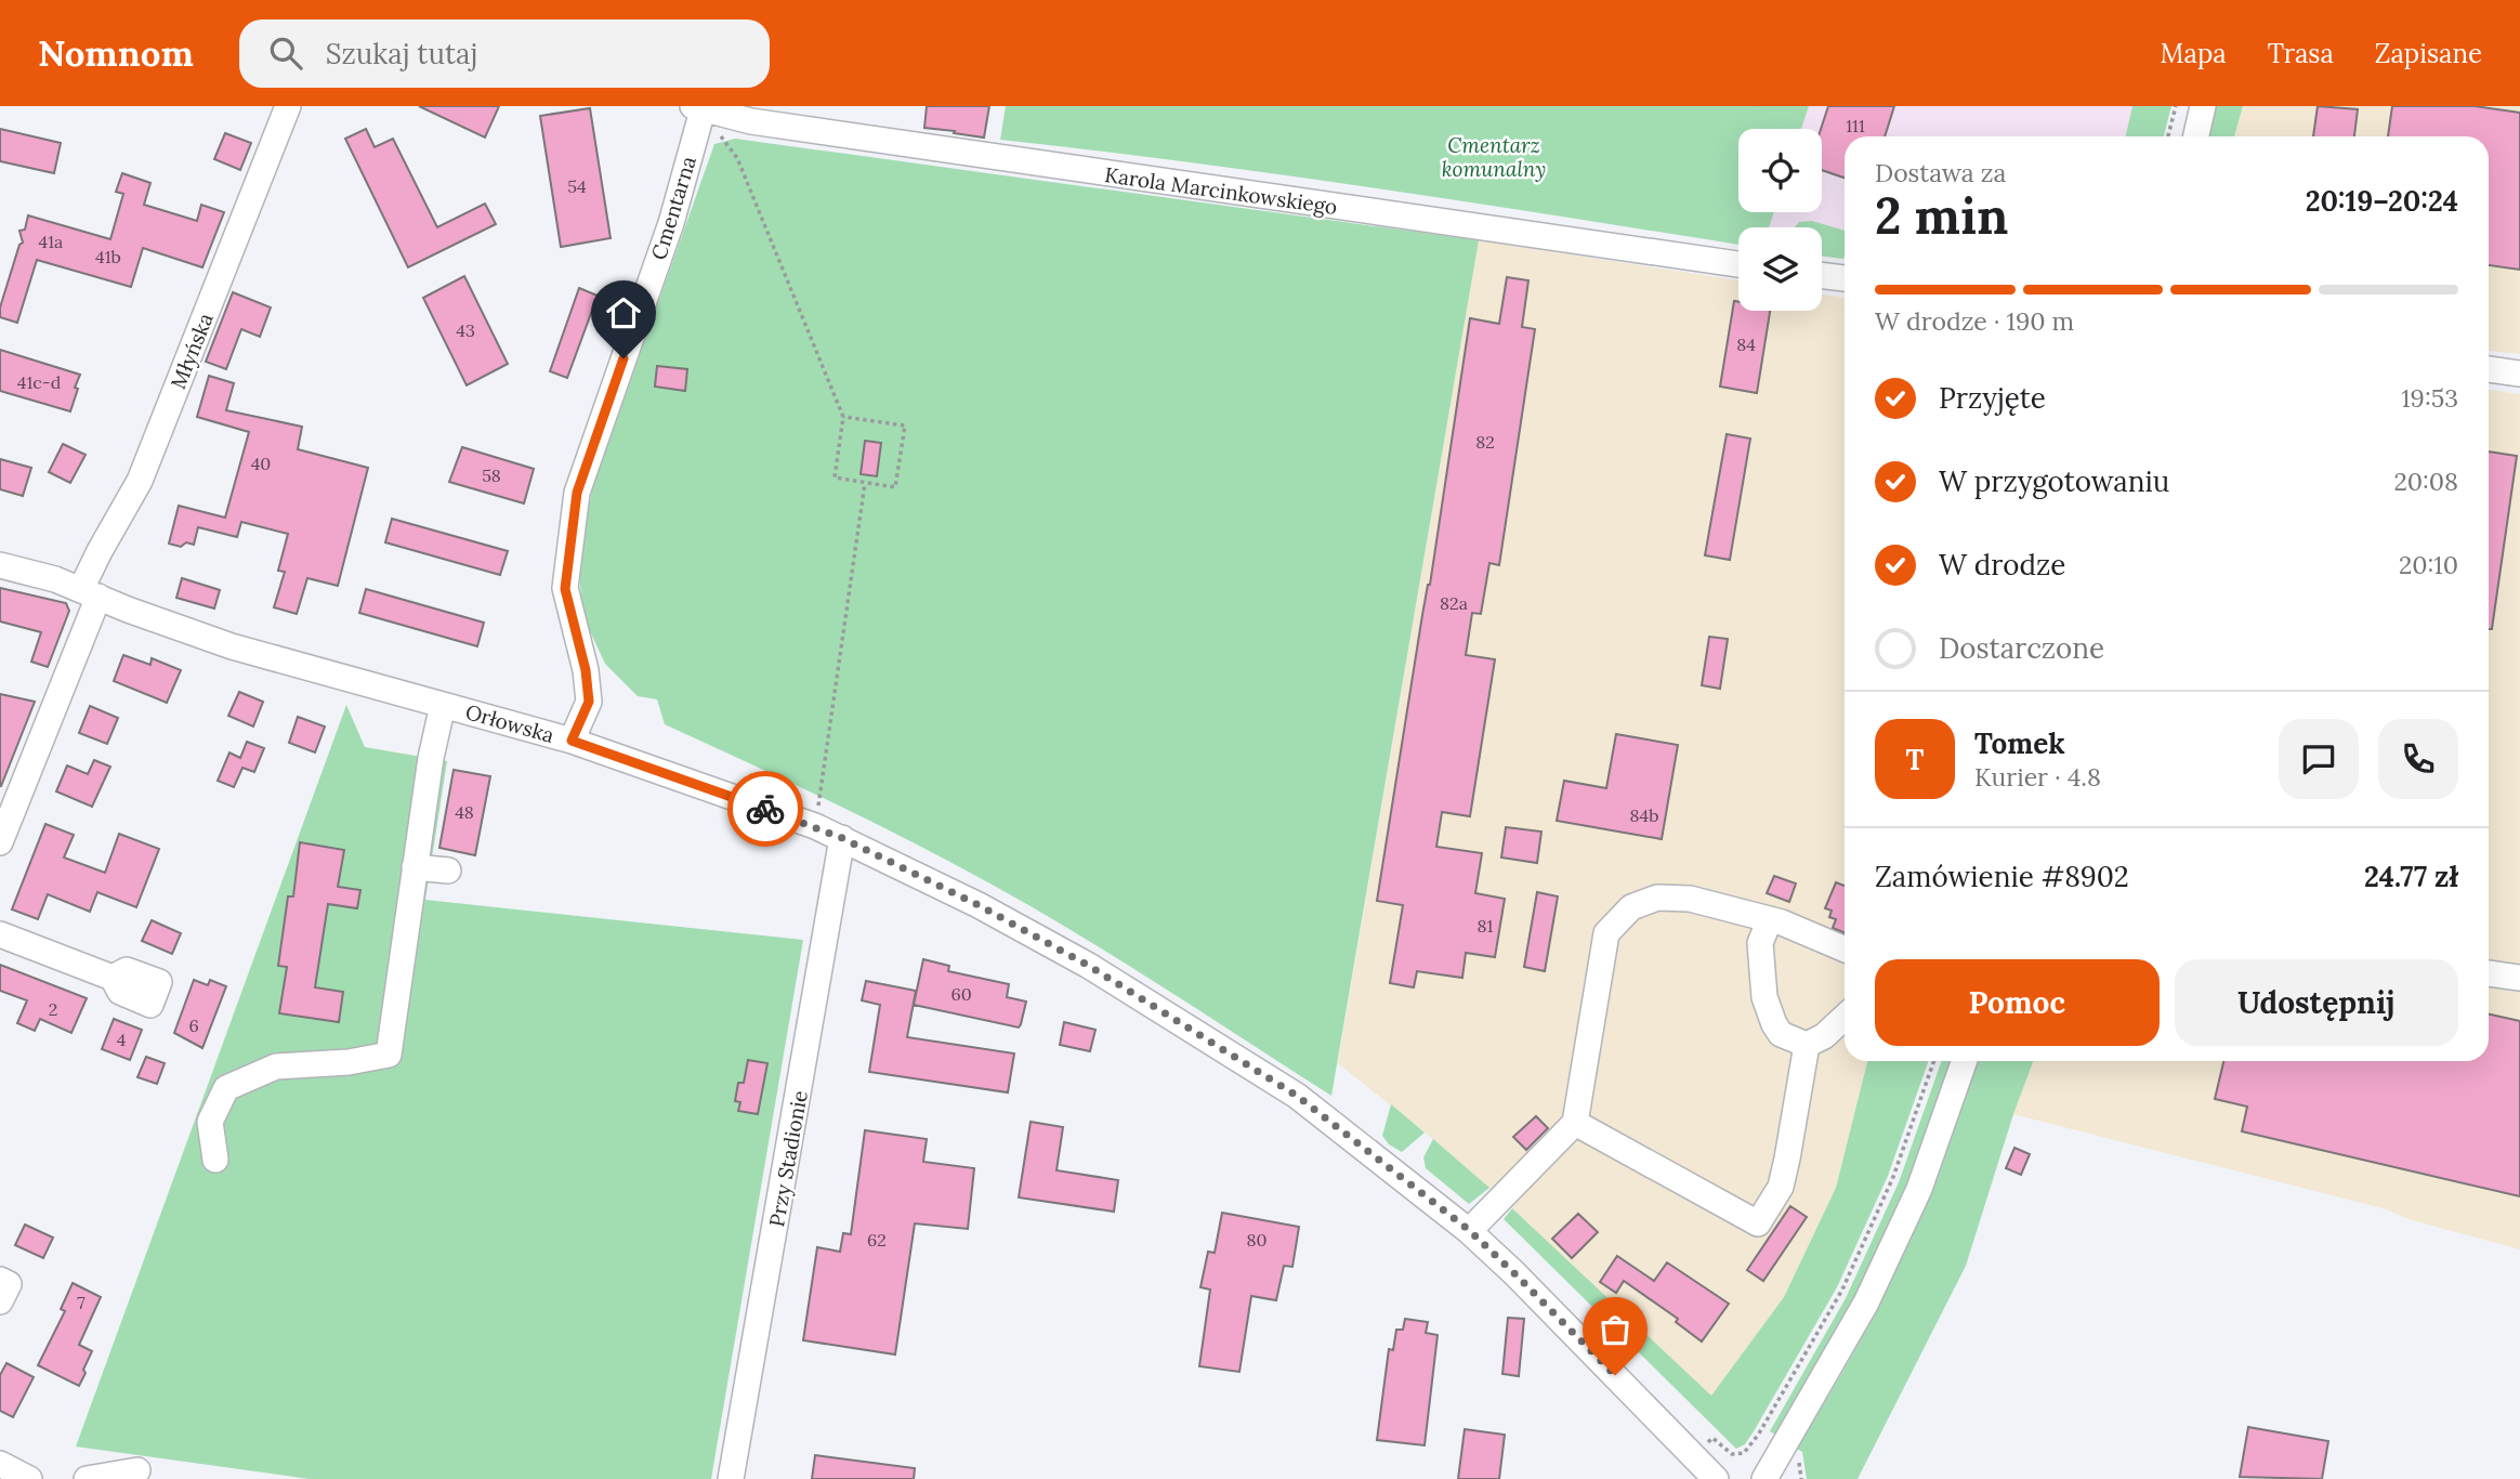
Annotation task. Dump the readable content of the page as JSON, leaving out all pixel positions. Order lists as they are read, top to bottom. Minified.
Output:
{"streets":{"street":["Karola Marcinkowskiego","Cmentarna","Młyńska","Orłowska","Przy Stadionie"]},"crossings":[["Karola Marcinkowskiego","Cmentarna"],["Cmentarna","Orłowska"],["Młyńska","Orłowska"],["Orłowska","Przy Stadionie"]],"parks":["Cmentarz komunalny"],"house_numbers":["111","54","41a","41b","43","84","41c-d","82","40","58","82a","48","84b","81","60","2","6","4","62","80","7"],"page":{"header":"Nomnom","search":"Szukaj tutaj","nav":["Mapa","Trasa","Zapisane"],"heading":["2 min","Dostawa za","20:19–20:24"],"panel":["Tomek","Kurier · 4.8","Zamówienie #8902","24.77 zł"],"bar":"W drodze · 190 m","list":[["Przyjęte","19:53"],["W przygotowaniu","20:08"],["W drodze","20:10"],"Dostarczone"],"round":"T","buttons":["Pomoc","Udostępnij"]}}
